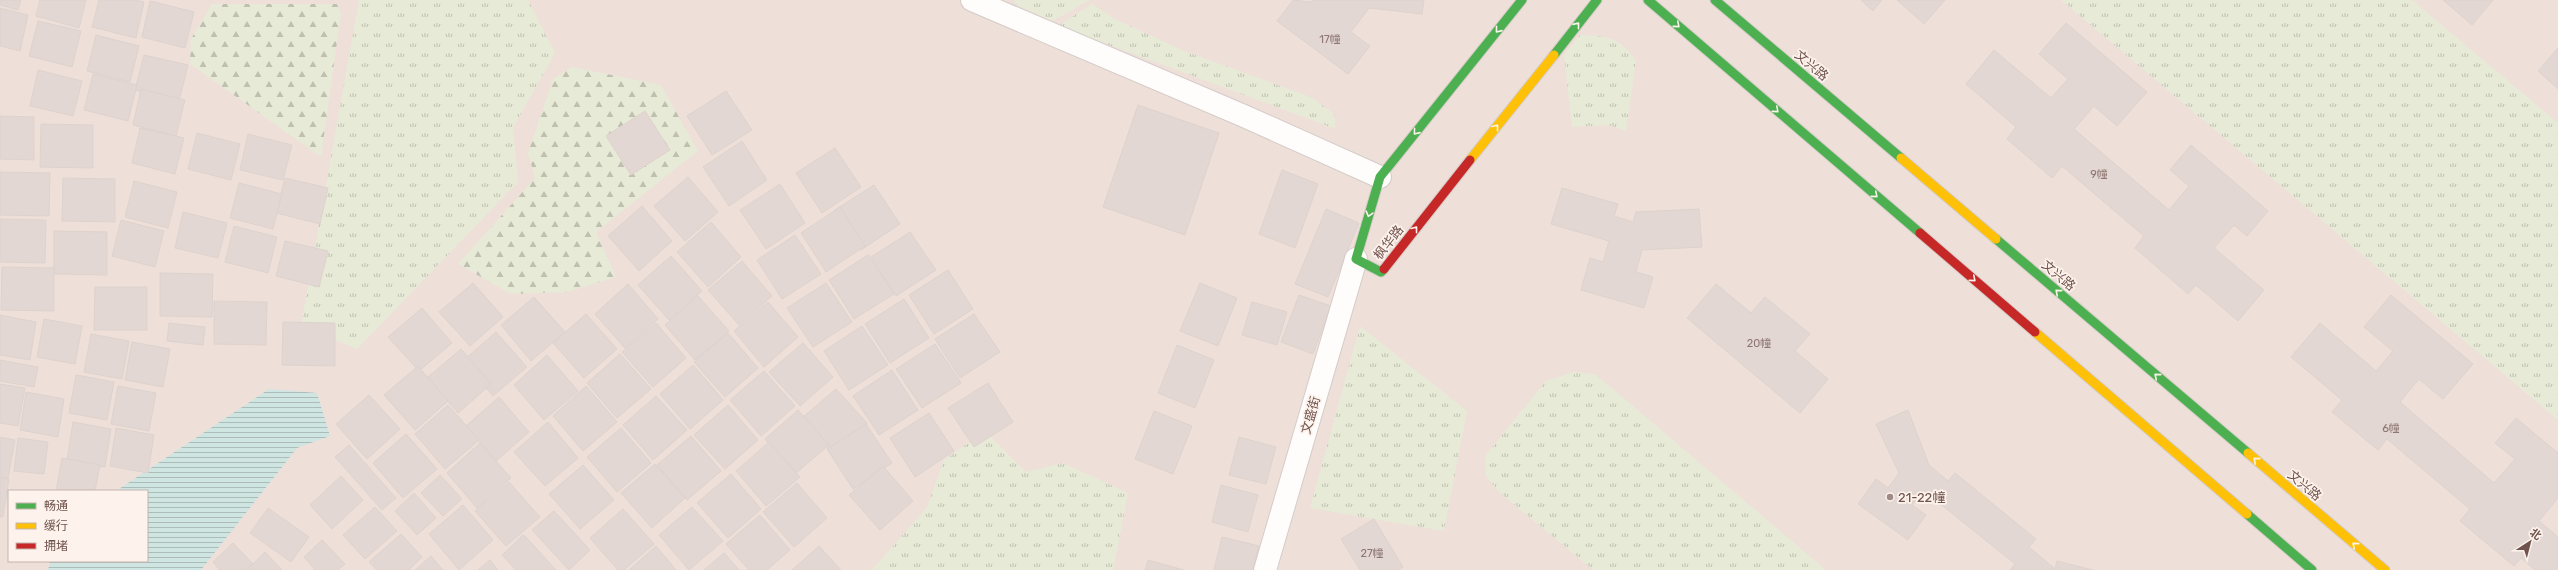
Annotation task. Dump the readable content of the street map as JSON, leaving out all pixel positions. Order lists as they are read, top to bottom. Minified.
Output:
{"streets":{"street":["文兴路","枫华路","文盛街"]},"crossings":[["枫华路","文盛街"]],"places":["21-22幢"],"house_numbers":["17幢","9幢","20幢","6幢","27幢"],"legend":["畅通","缓行","拥堵"],"north":"top right"}
